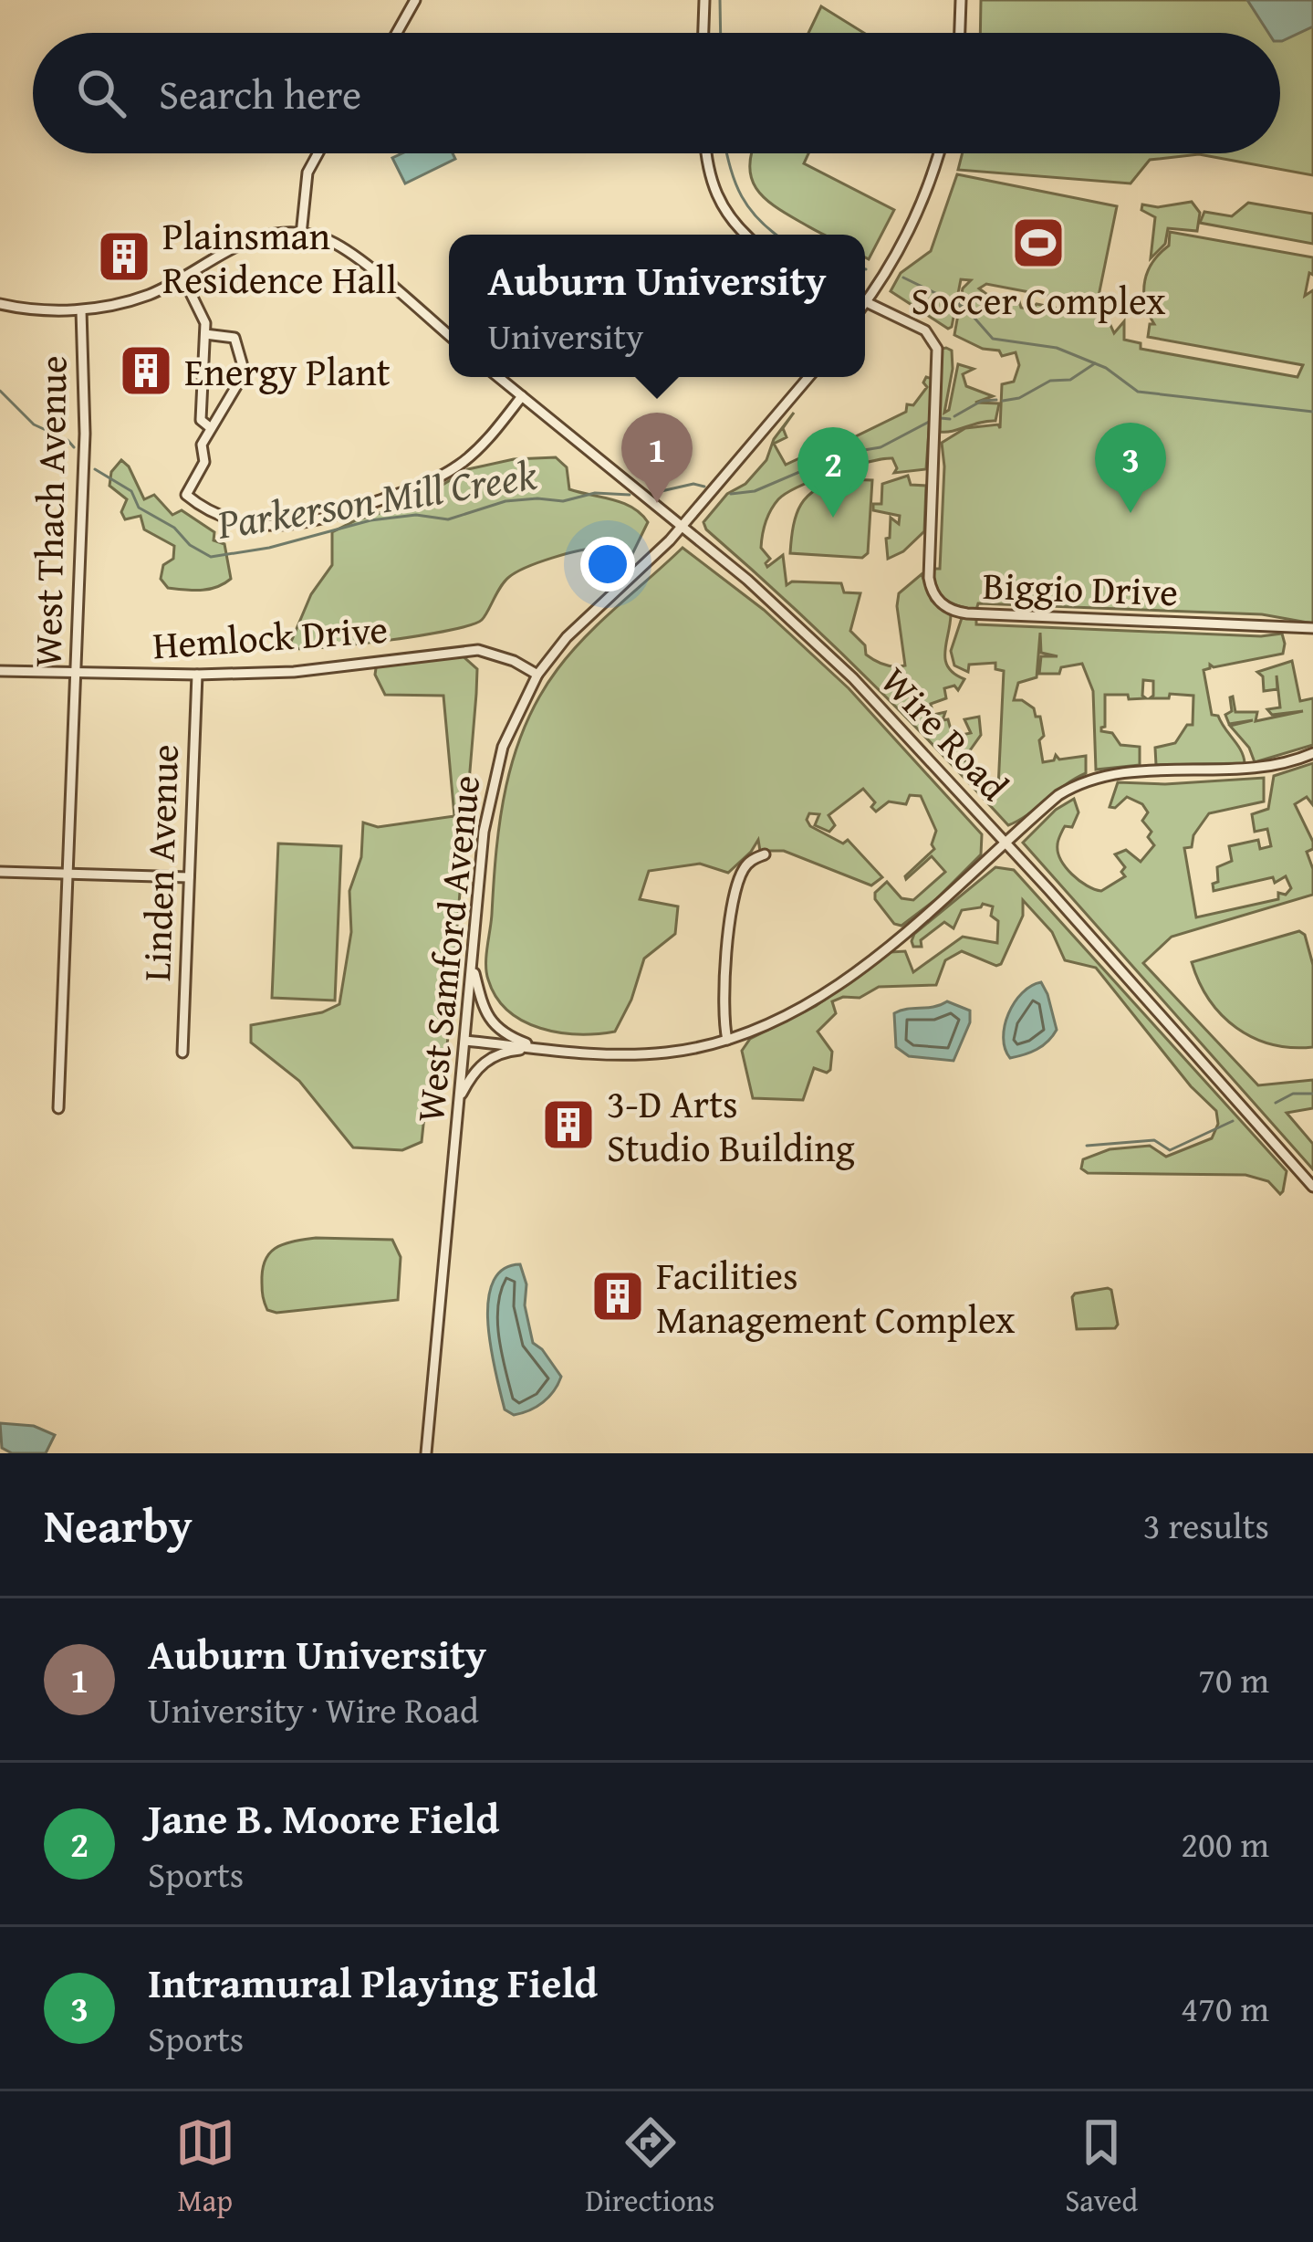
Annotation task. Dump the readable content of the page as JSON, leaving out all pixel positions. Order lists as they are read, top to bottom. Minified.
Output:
{"streets":{"street":["West Thach Avenue","Biggio Drive","Hemlock Drive","Wire Road","Linden Avenue","West Samford Avenue"]},"crossings":[["West Thach Avenue","Hemlock Drive"],["Hemlock Drive","Linden Avenue"],["Hemlock Drive","West Samford Avenue"],["Wire Road","West Samford Avenue"]],"water":["Parkerson Mill Creek"],"places":{"sports":["Soccer Complex"],"building":["Plainsman Residence Hall","Energy Plant","3-D Arts Studio Building","Facilities Management Complex"]},"page":{"search":"Search here","popup":["Auburn University","University"],"pins":["1","3","2"],"heading":["Nearby","3 results"],"list":[{"mark":"1","name":"Auburn University","note":"University · Wire Road","value":"70 m"},{"mark":"2","name":"Jane B. Moore Field","note":"Sports","value":"200 m"},{"mark":"3","name":"Intramural Playing Field","note":"Sports","value":"470 m"}],"nav":["Map","Directions","Saved"]}}
